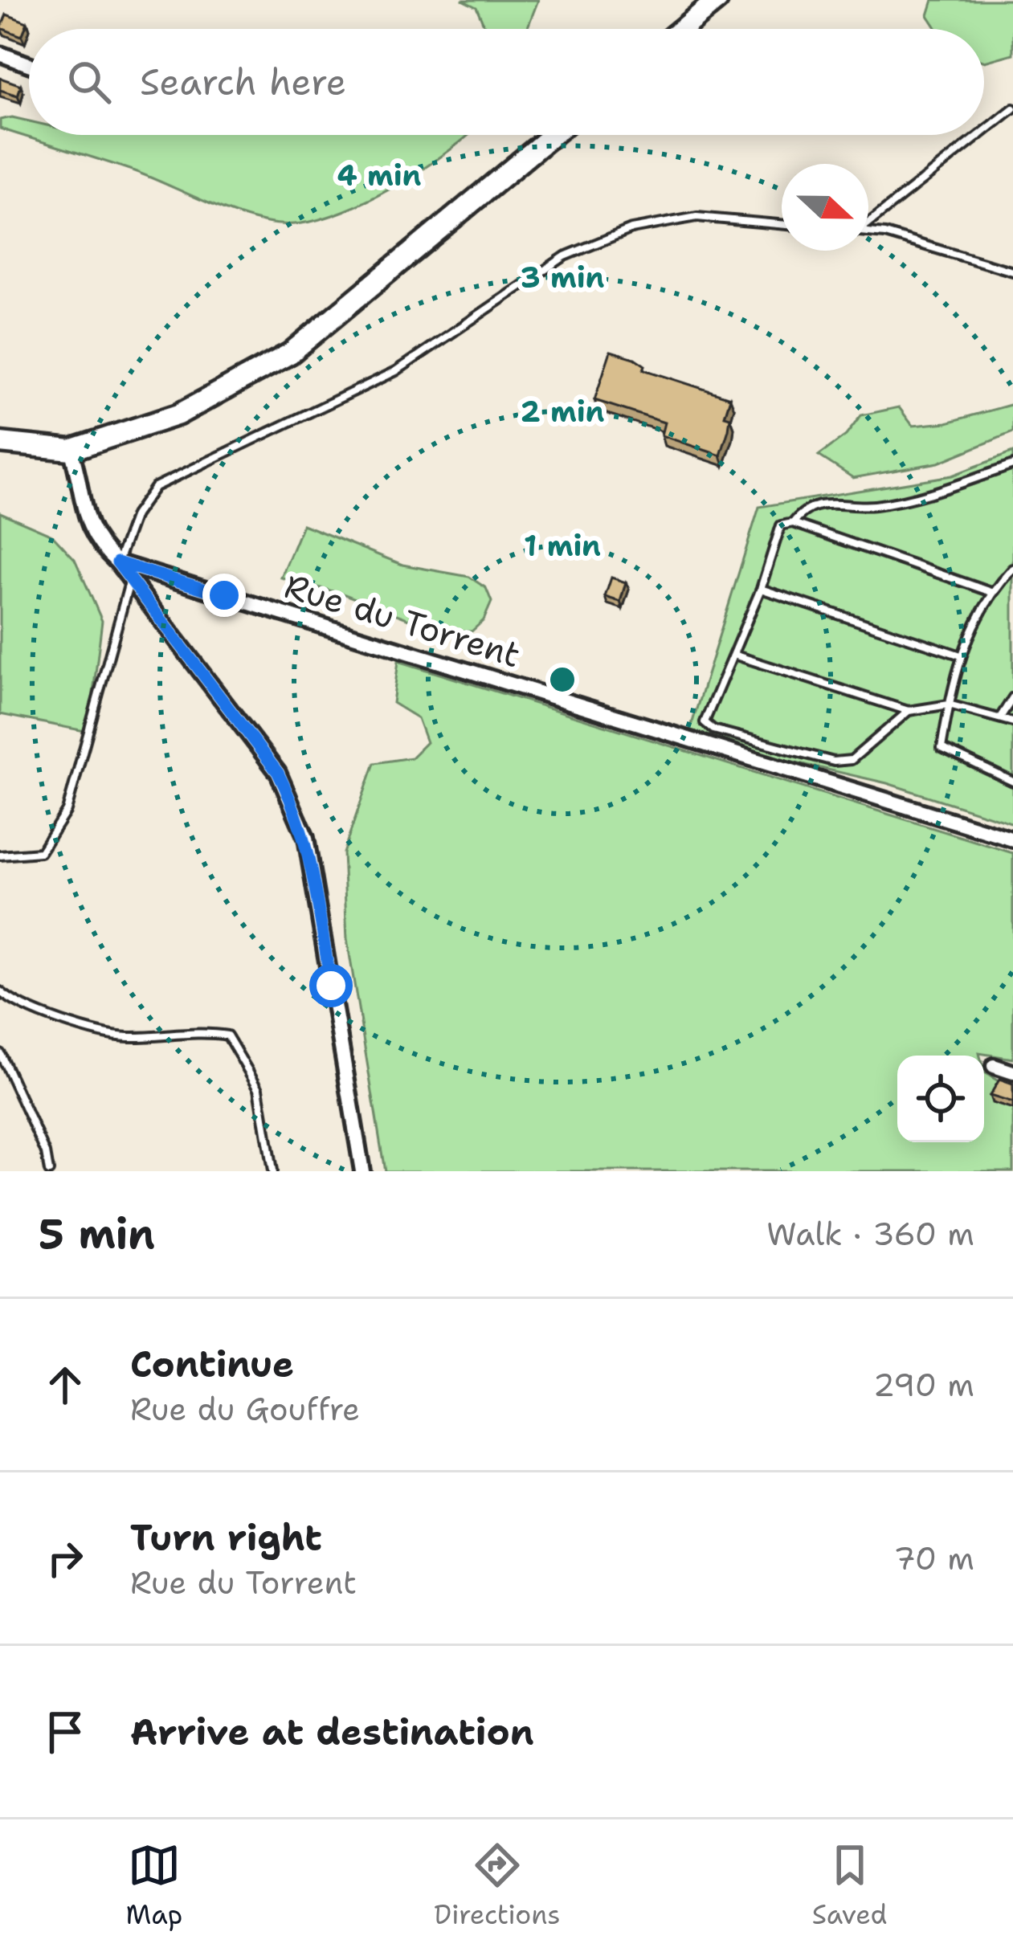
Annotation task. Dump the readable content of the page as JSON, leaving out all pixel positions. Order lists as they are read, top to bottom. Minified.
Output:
{"streets":{"street":["Rue du Torrent"]},"north":"right","page":{"search":"Search here","heading":["5 min","Walk · 360 m"],"list":[["Continue","Rue du Gouffre","290 m"],["Turn right","Rue du Torrent","70 m"],"Arrive at destination"],"nav":["Map","Directions","Saved"]},"rings":["4 min","3 min","2 min","1 min"]}
